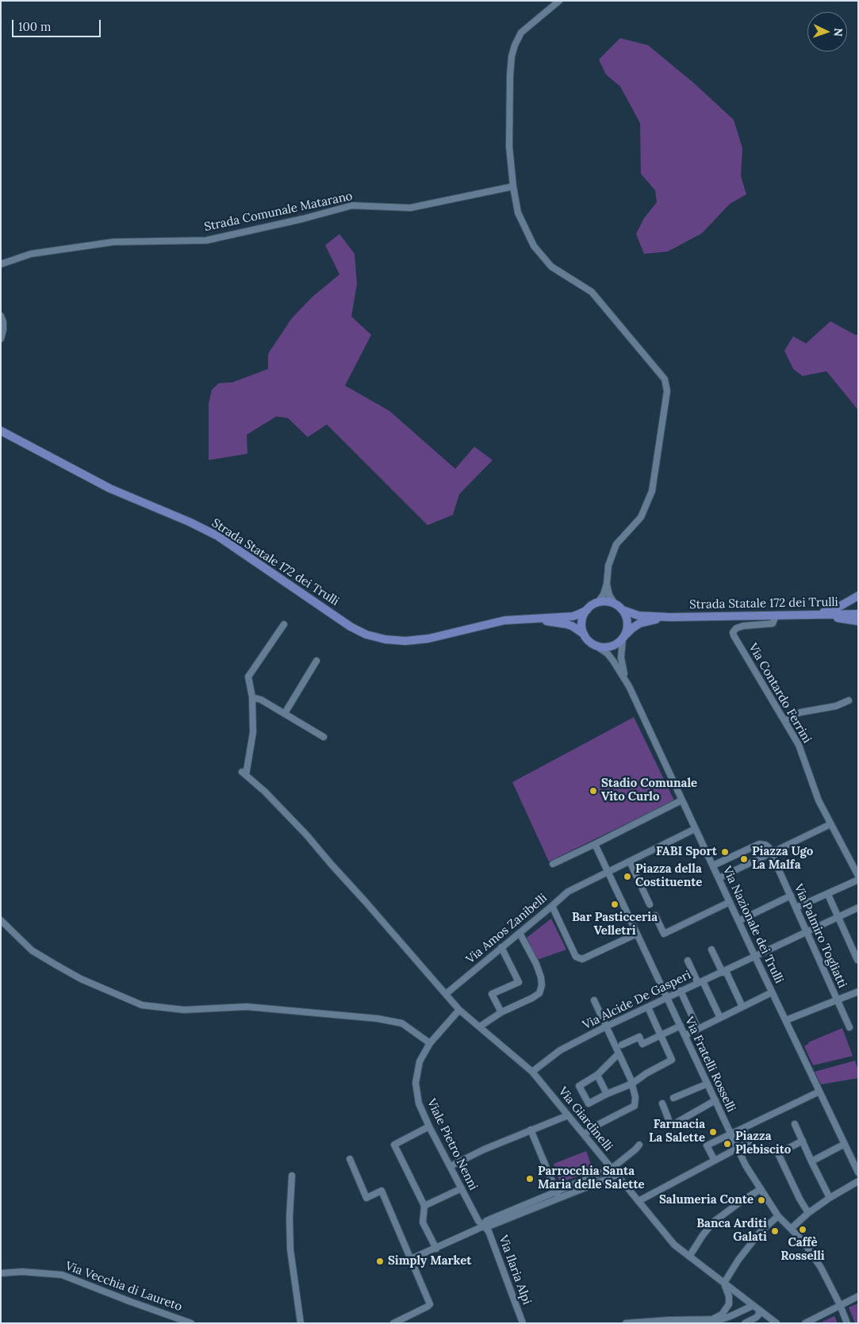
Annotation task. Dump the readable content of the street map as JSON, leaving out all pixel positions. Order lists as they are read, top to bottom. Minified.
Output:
{"streets":{"main road":["Strada Statale 172 dei Trulli"],"street":["Strada Comunale Matarano","Via Contardo Ferrini","Via Nazionale dei Trulli","Via Amos Zanibelli","Via Palmiro Togliatti","Via Alcide De Gasperi","Via Fratelli Rosselli","Via Giardinelli","Viale Pietro Nenni","Via Ilaria Alpi","Via Vecchia di Laureto"]},"crossings":[["Strada Statale 172 dei Trulli","Via Contardo Ferrini"],["Strada Statale 172 dei Trulli","Via Nazionale dei Trulli"],["Via Nazionale dei Trulli","Via Alcide De Gasperi"],["Via Amos Zanibelli","Via Fratelli Rosselli"],["Via Amos Zanibelli","Via Giardinelli"],["Via Palmiro Togliatti","Via Alcide De Gasperi"],["Via Alcide De Gasperi","Via Fratelli Rosselli"],["Via Alcide De Gasperi","Via Giardinelli"],["Via Giardinelli","Viale Pietro Nenni"],["Viale Pietro Nenni","Via Ilaria Alpi"]],"places":["Stadio Comunale Vito Curlo","FABI Sport","Piazza Ugo La Malfa","Piazza della Costituente","Bar Pasticceria Velletri","Farmacia La Salette","Piazza Plebiscito","Parrocchia Santa Maria delle Salette","Salumeria Conte","Caffè Rosselli","Banca Arditi Galati","Simply Market"],"scale_bar":"100 m","north":"right"}
